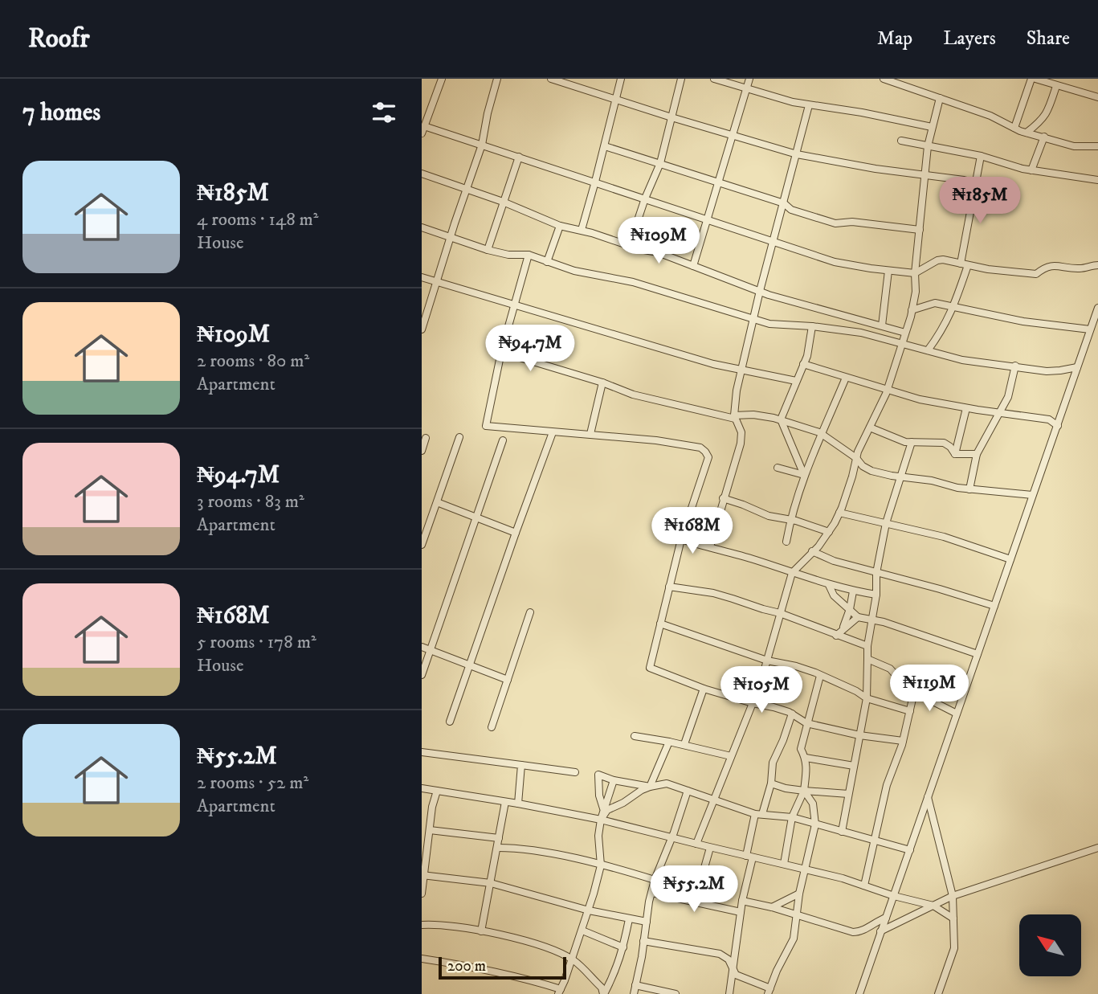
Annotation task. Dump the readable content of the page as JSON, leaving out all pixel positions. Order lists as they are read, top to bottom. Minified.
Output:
{"scale_bar":"200 m","north":"top left","page":{"header":"Roofr","nav":["Map","Layers","Share"],"heading":"7 homes","list":[{"name":"₦185M","note":"4 rooms · 148 m² · House"},{"name":"₦109M","note":"2 rooms · 80 m² · Apartment"},{"name":"₦94.7M","note":"3 rooms · 83 m² · Apartment"},{"name":"₦168M","note":"5 rooms · 178 m² · House"},{"name":"₦55.2M","note":"2 rooms · 52 m² · Apartment"}],"price":["₦185M","₦109M","₦94.7M","₦168M","₦119M","₦105M","₦55.2M"],"scale":"200 m"}}
